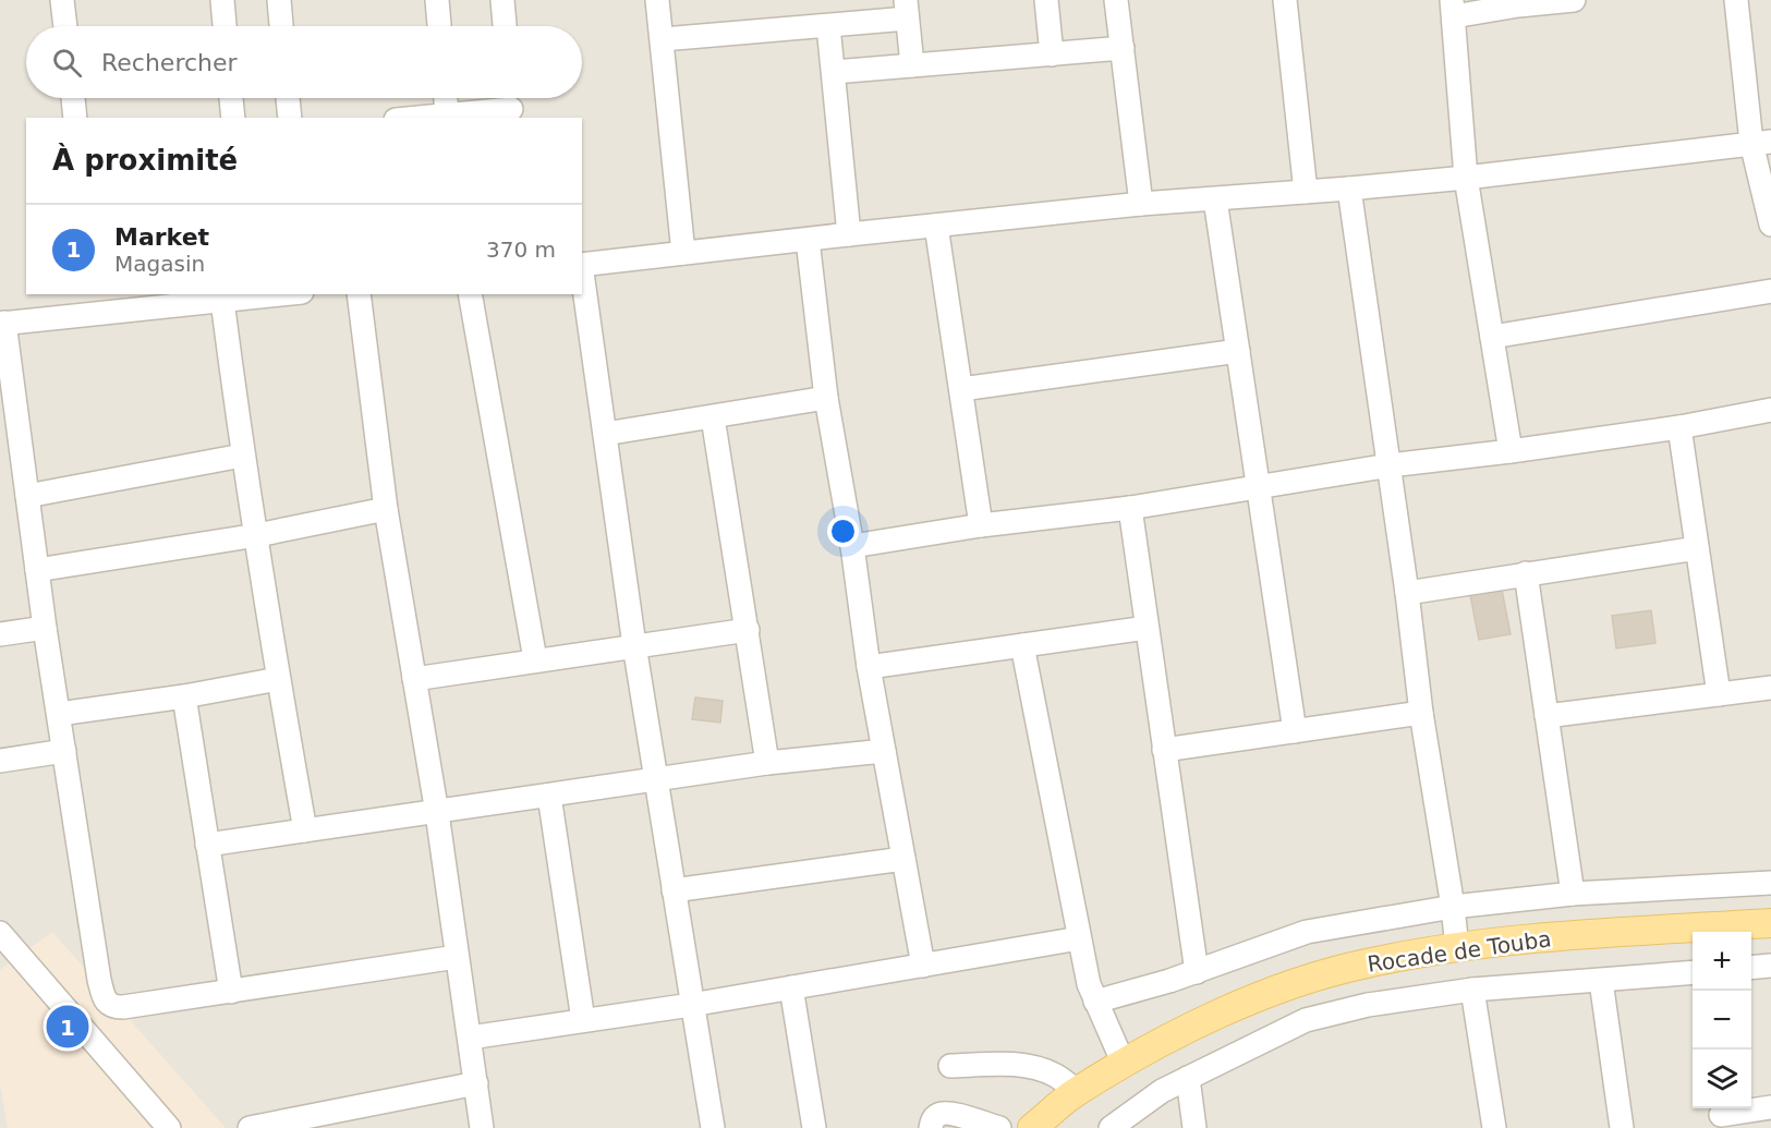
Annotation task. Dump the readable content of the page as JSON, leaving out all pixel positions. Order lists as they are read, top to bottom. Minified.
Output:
{"streets":{"main road":["Rocade de Touba"]},"page":{"search":"Rechercher","heading":"À proximité","list":[{"mark":"1","name":"Market","note":"Magasin","value":"370 m"}],"map_buttons":["+","−"],"pins":"1"}}
